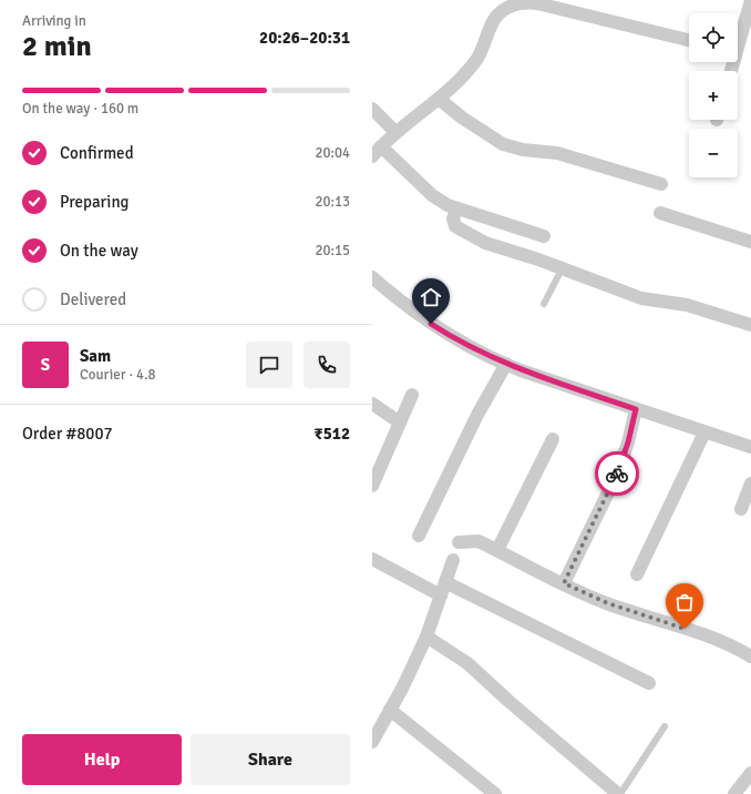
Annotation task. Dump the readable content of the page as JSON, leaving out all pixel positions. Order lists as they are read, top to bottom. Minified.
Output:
{"page":{"heading":["2 min","Arriving in","20:26–20:31"],"panel":["Sam","Courier · 4.8","Order #8007","₹512"],"map_buttons":["+","−"],"bar":"On the way · 160 m","list":[["Confirmed","20:04"],["Preparing","20:13"],["On the way","20:15"],"Delivered"],"round":"S","buttons":["Help","Share"]}}
